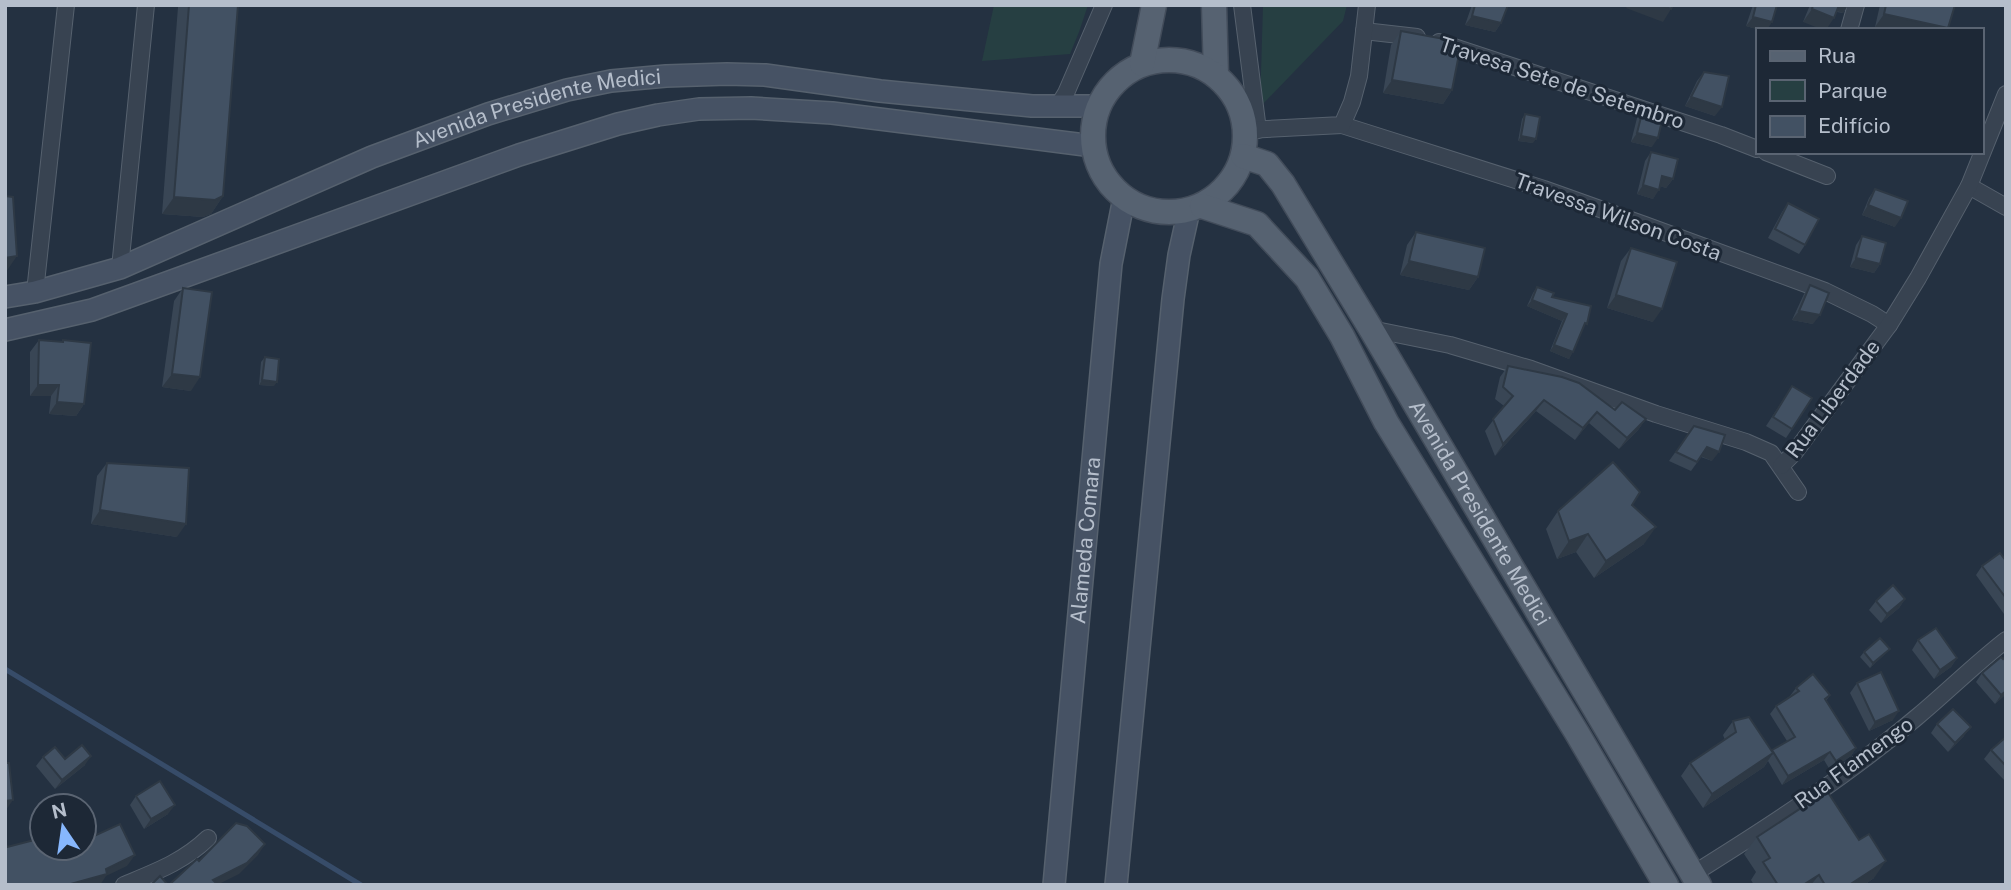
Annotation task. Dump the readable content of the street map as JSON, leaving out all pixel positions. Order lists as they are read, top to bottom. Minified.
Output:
{"streets":{"main road":["Avenida Presidente Medici"],"street":["Travesa Sete de Setembro","Travessa Wilson Costa","Rua Liberdade","Alameda Comara","Rua Flamengo"]},"crossings":[["Avenida Presidente Medici","Rua Liberdade"],["Avenida Presidente Medici","Alameda Comara"],["Avenida Presidente Medici","Rua Flamengo"],["Travessa Wilson Costa","Rua Liberdade"]],"legend":["Rua","Parque","Edifício"],"north":"top"}
